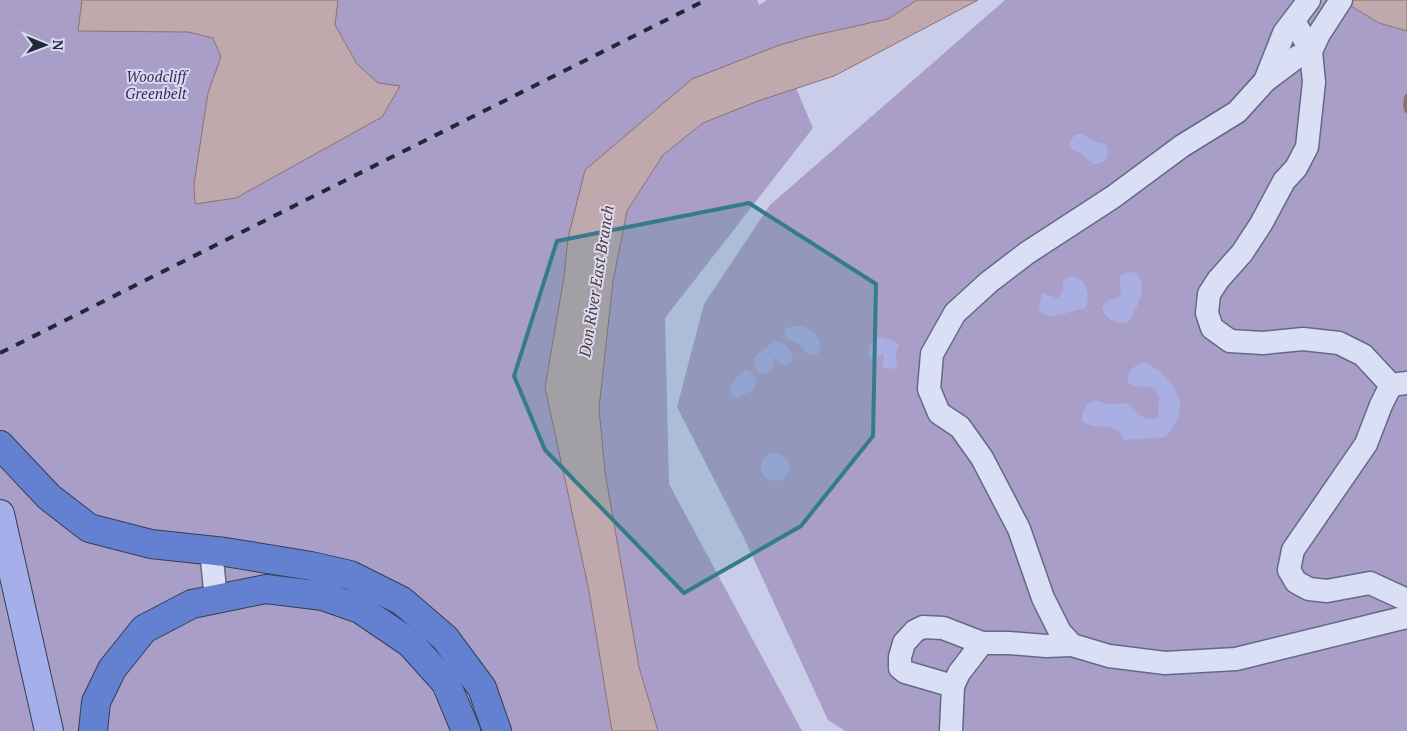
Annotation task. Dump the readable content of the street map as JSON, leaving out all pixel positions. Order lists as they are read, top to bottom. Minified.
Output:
{"water":["Don River East Branch"],"parks":["Woodcliff Greenbelt"],"north":"right"}
